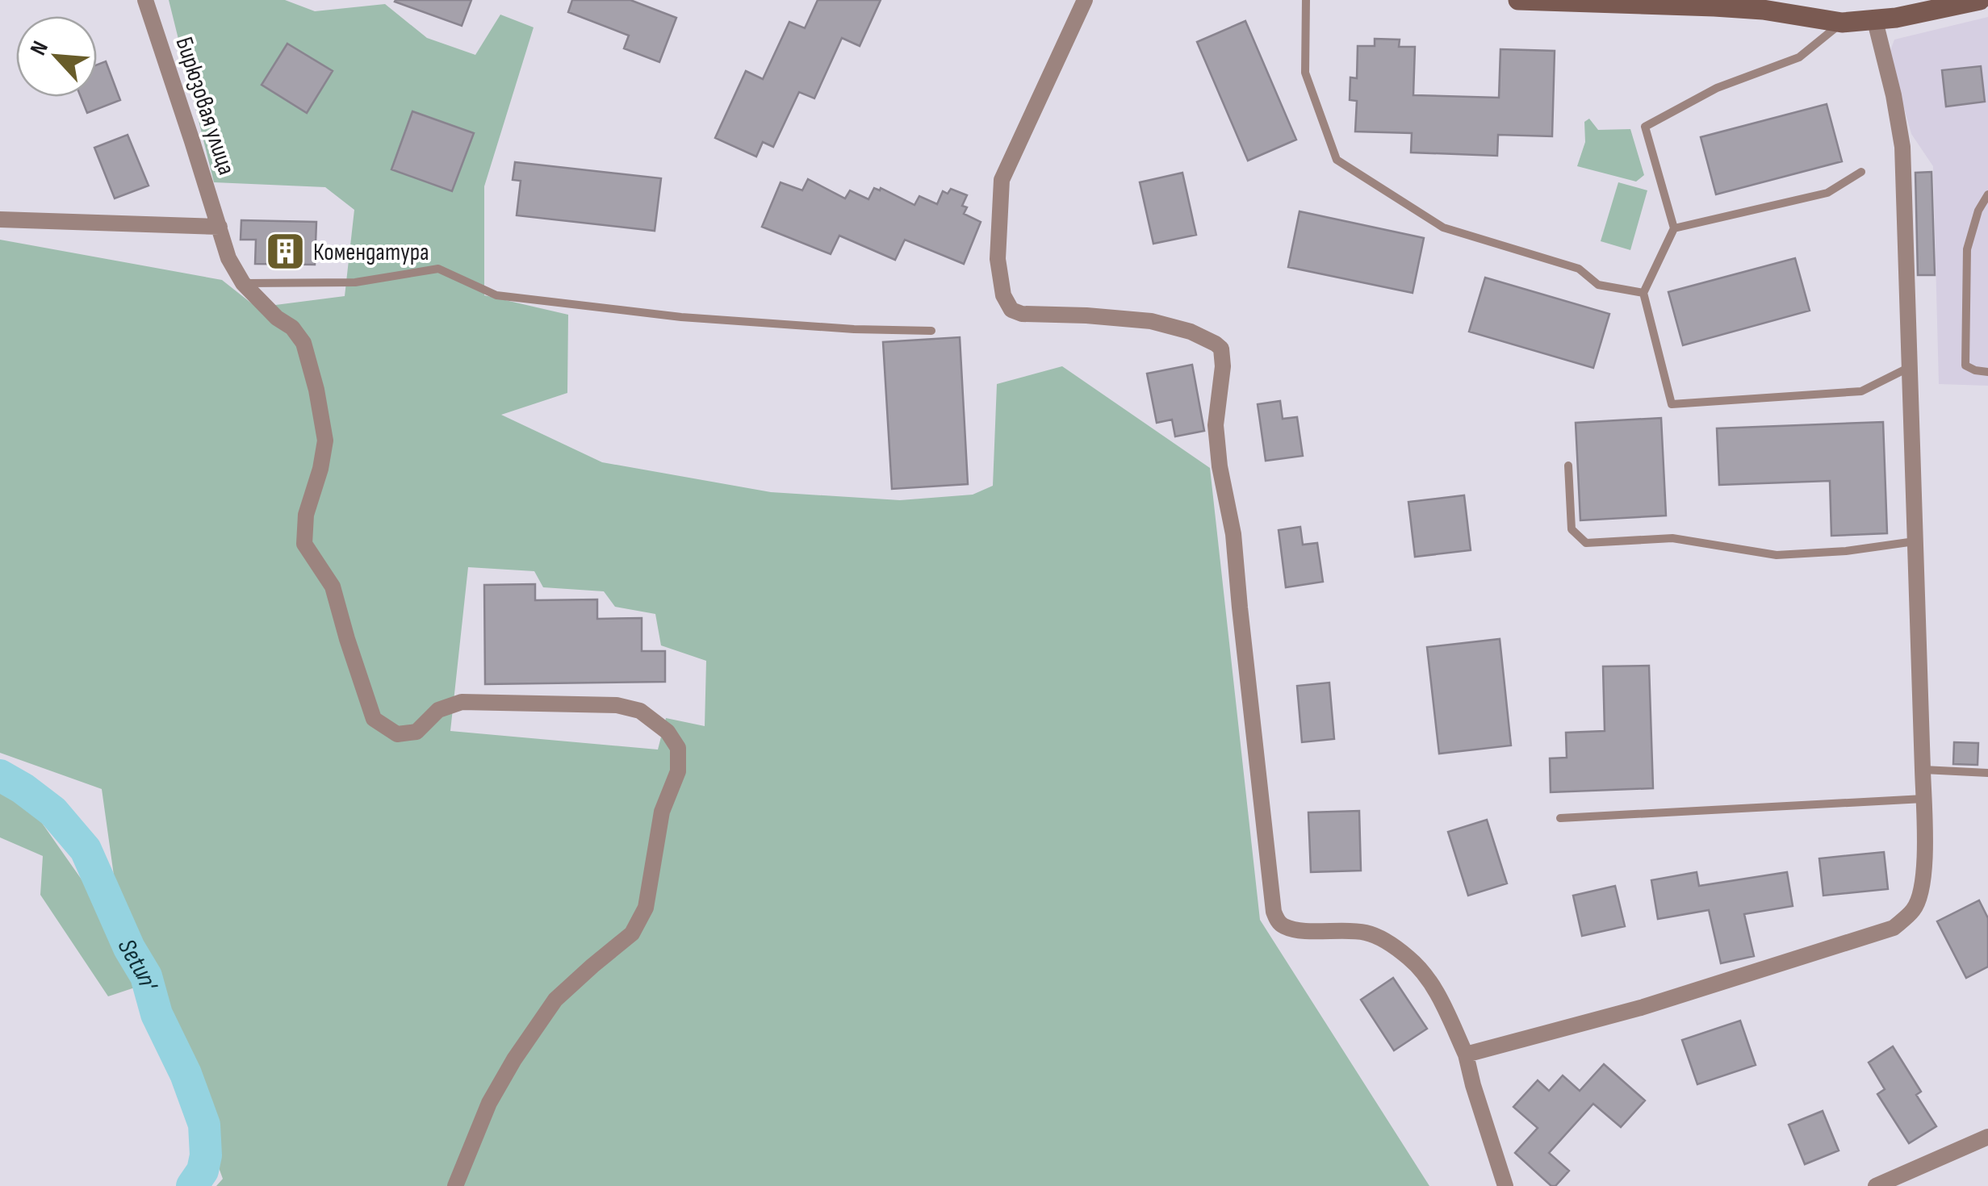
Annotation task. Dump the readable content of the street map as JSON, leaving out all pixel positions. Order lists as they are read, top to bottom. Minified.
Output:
{"streets":{"street":["Бирюзовая улица"]},"water":["Setun'"],"places":{"building":["Комендатура"]},"north":"top left"}
